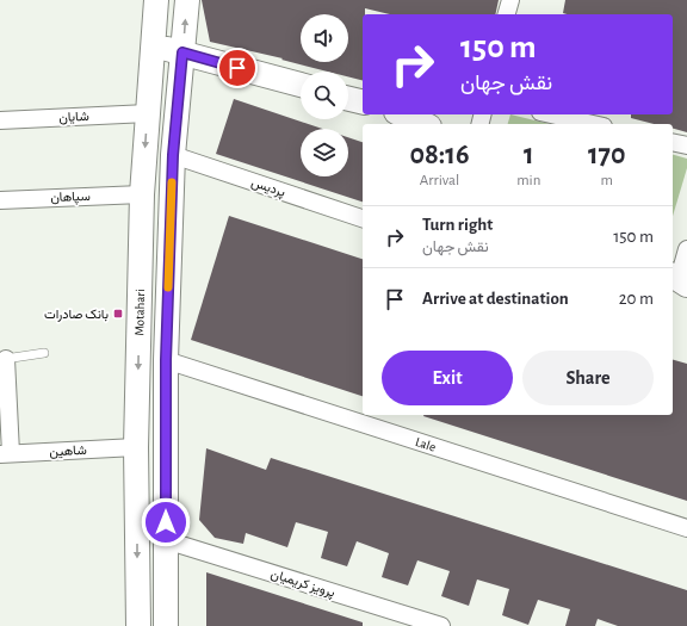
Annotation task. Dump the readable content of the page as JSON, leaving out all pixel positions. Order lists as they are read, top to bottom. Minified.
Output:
{"streets":{"main road":["Motahari"],"street":["شایان","پردیس","سپاهان","Lale","شاهین","پرویز کریمیان"]},"crossings":[["شایان","Motahari"],["سپاهان","Motahari"],["Motahari","شاهین"]],"places":{"transit":["بانک صادرات"]},"page":{"turn":["150 m","نقش جهان"],"eta":["08:16","Arrival","1","min","170","m"],"list":[{"name":"Turn right","note":"نقش جهان","value":"150 m"},{"name":"Arrive at destination","value":"20 m"}],"buttons":["Exit","Share"]}}
